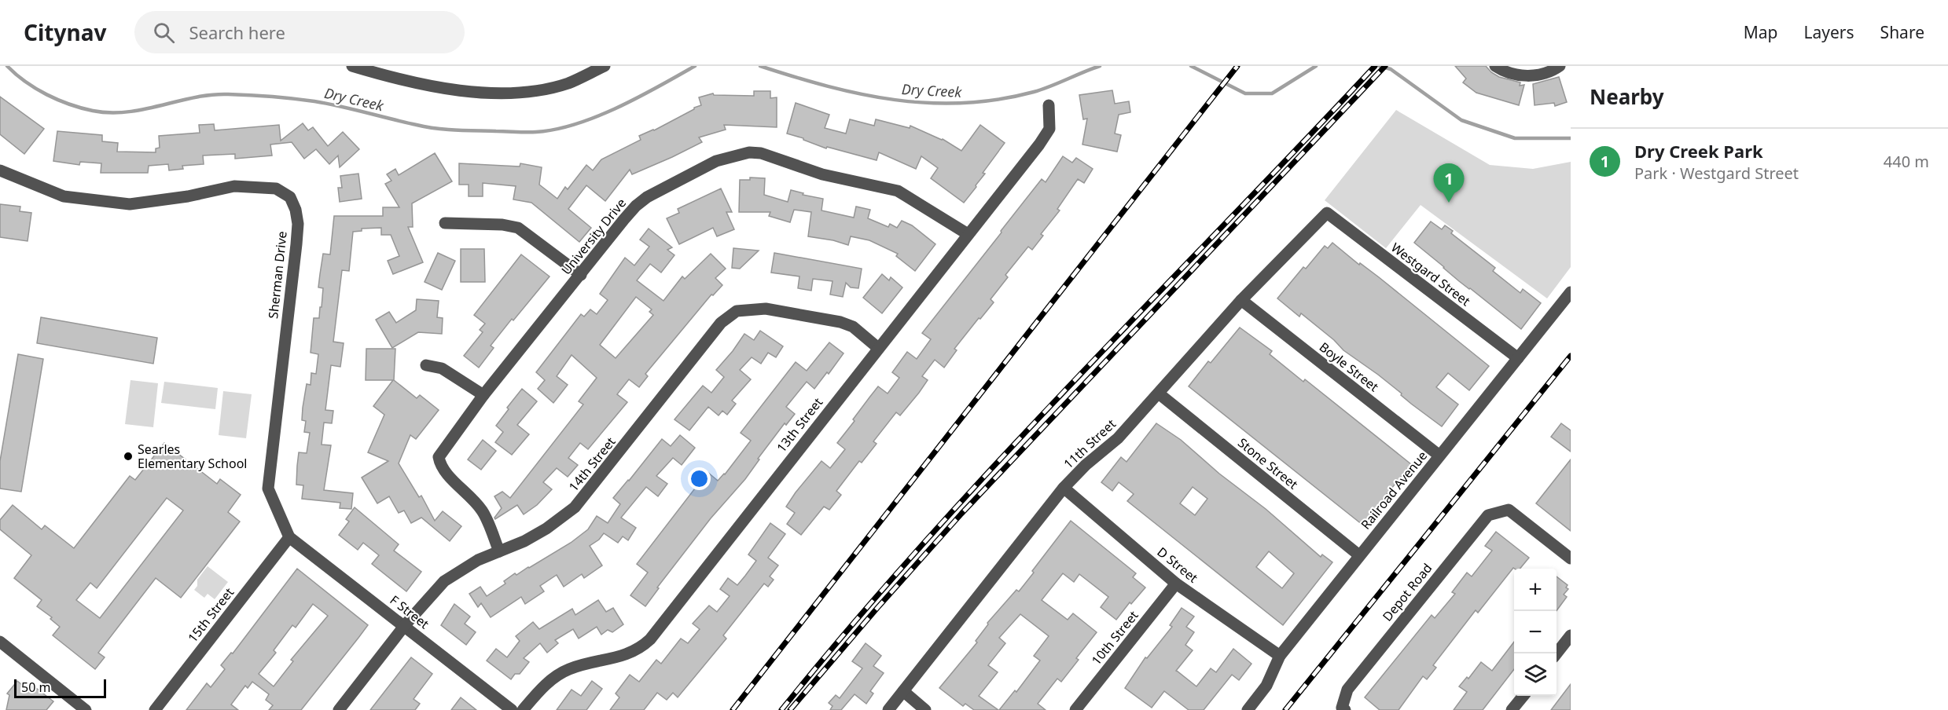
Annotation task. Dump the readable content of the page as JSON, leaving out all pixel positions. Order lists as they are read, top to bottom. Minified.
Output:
{"streets":{"street":["University Drive","Westgard Street","Sherman Drive","Boyle Street","13th Street","11th Street","Stone Street","14th Street","Railroad Avenue","D Street","Depot Road","F Street","15th Street","10th Street"]},"crossings":[["University Drive","13th Street"],["University Drive","14th Street"],["Westgard Street","11th Street"],["Westgard Street","Railroad Avenue"],["Sherman Drive","F Street"],["Sherman Drive","15th Street"],["Boyle Street","11th Street"],["Boyle Street","Railroad Avenue"],["13th Street","14th Street"],["11th Street","Stone Street"],["11th Street","D Street"],["Stone Street","Railroad Avenue"],["14th Street","F Street"],["Railroad Avenue","D Street"],["D Street","10th Street"],["F Street","15th Street"]],"water":["Dry Creek"],"places":["Searles Elementary School"],"scale_bar":"50 m","page":{"header":"Citynav","search":"Search here","nav":["Map","Layers","Share"],"heading":"Nearby","list":[{"mark":"1","name":"Dry Creek Park","note":"Park · Westgard Street","value":"440 m"}],"pins":"1","map_buttons":["+","−"],"scale":"50 m"}}
